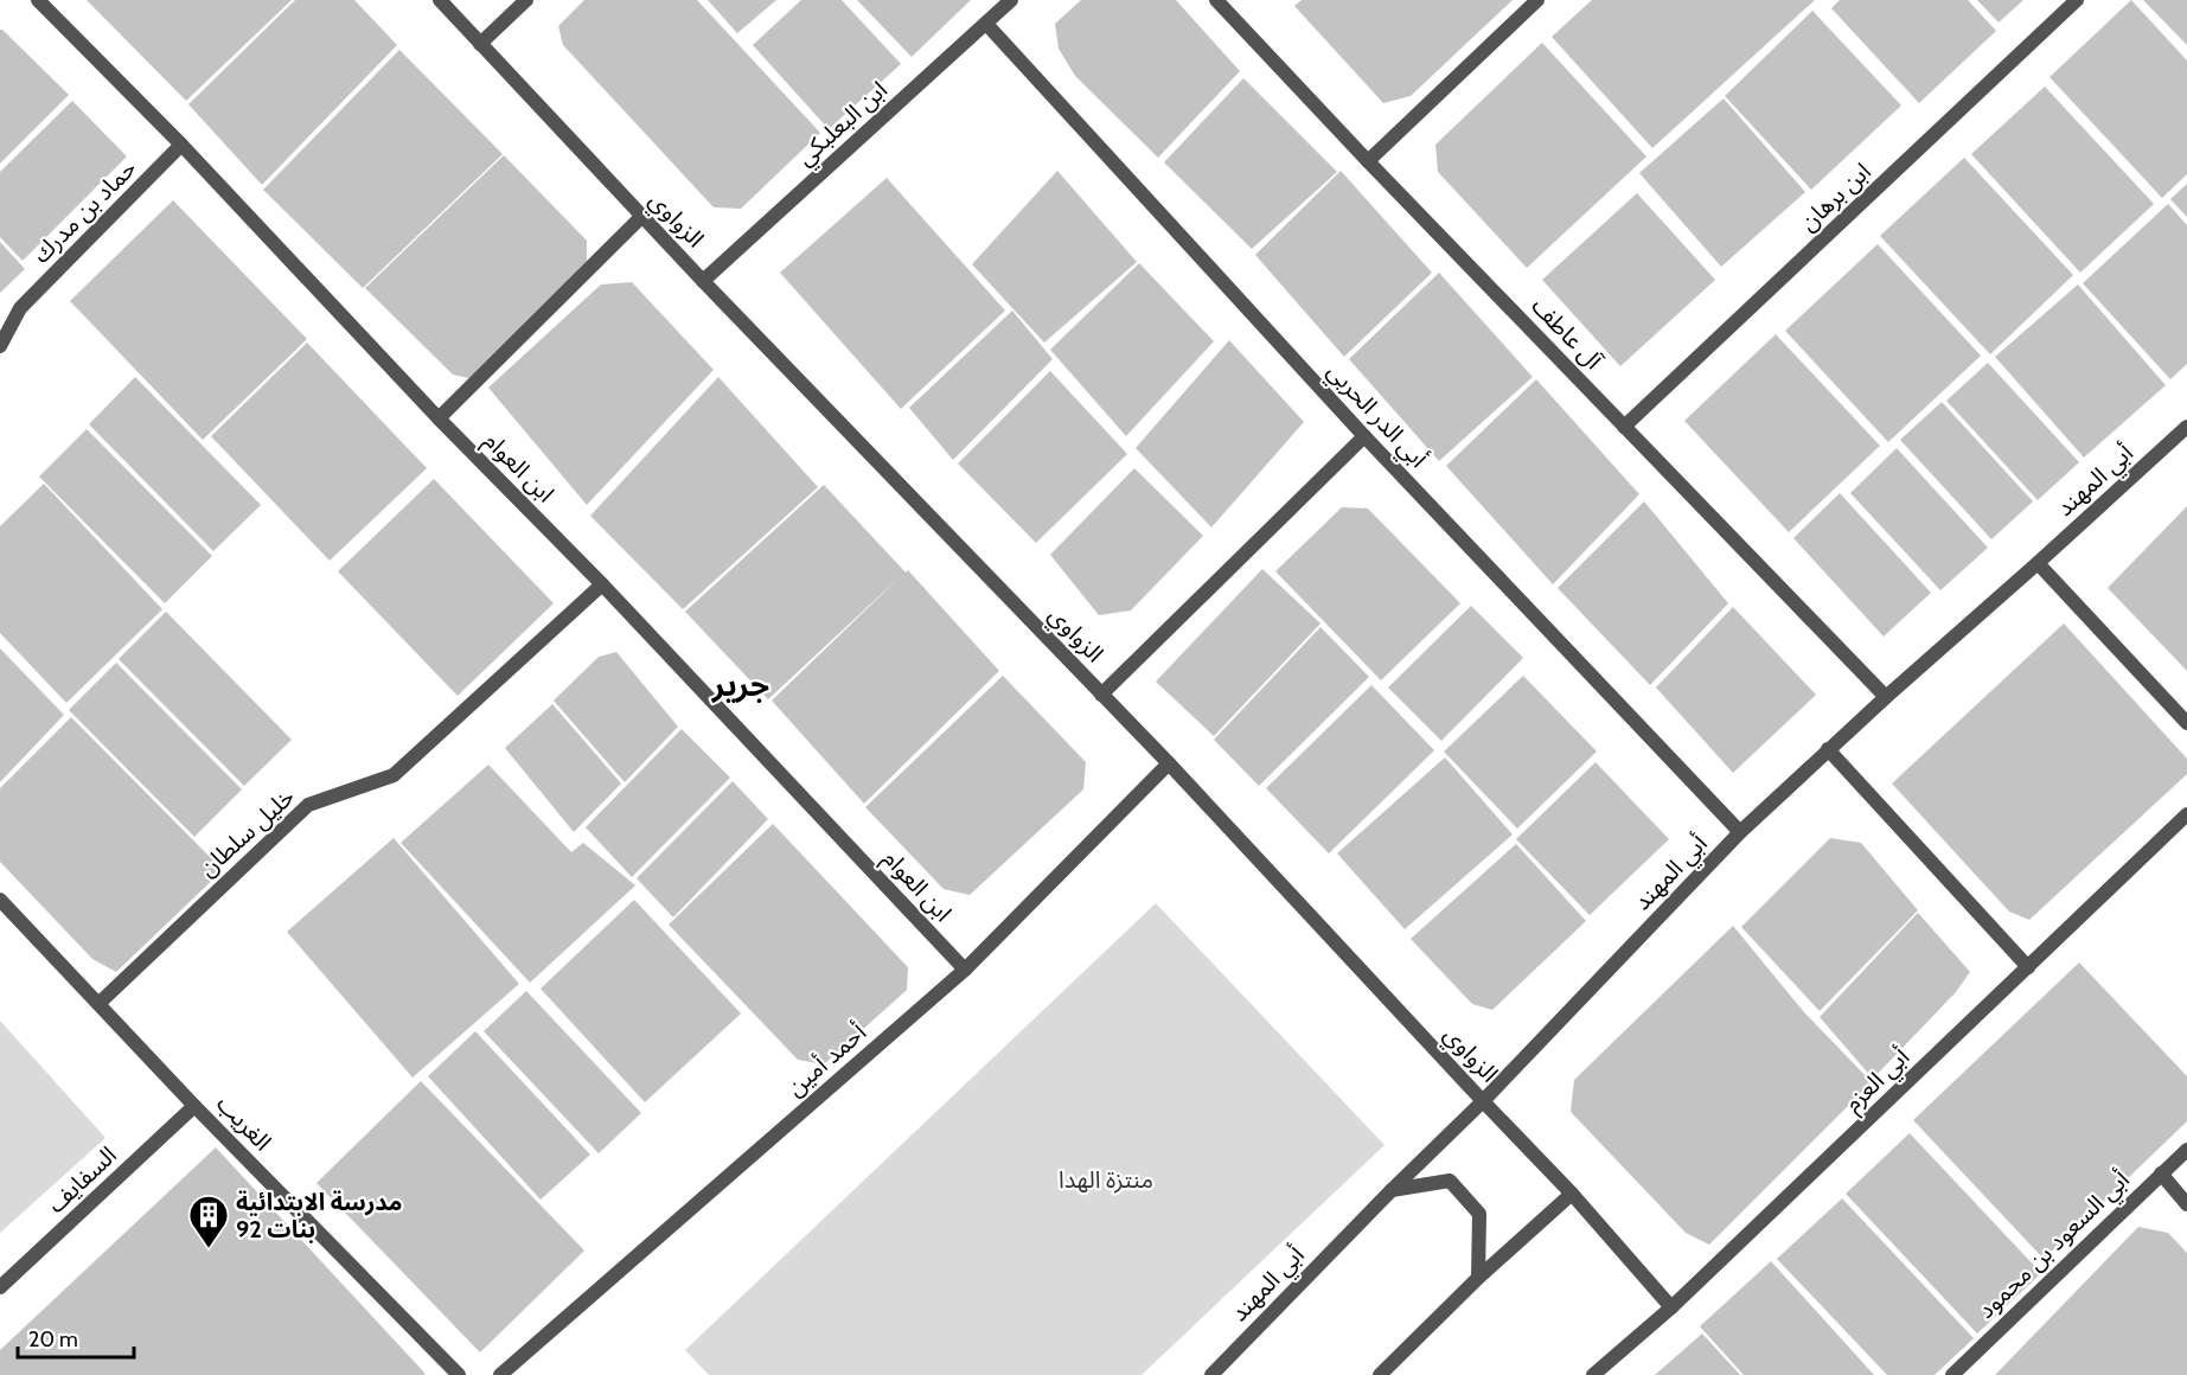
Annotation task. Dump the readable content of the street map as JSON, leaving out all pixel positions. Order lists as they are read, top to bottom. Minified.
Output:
{"streets":{"street":["ابن البعلبكي","ابن برهان","حماد بن مدرك","الزواوي","آل عاطف","أبي الدر الحربي","ابن العوام","أبي المهند","خليل سلطان","أحمد أمين","أبي العزم","الغريب","السفايف","أبي السعود بن محمود"]},"crossings":[["ابن البعلبكي","الزواوي"],["ابن البعلبكي","أبي الدر الحربي"],["ابن برهان","آل عاطف"],["حماد بن مدرك","ابن العوام"],["الزواوي","أبي المهند"],["الزواوي","أحمد أمين"],["الزواوي","أبي العزم"],["آل عاطف","أبي المهند"],["أبي الدر الحربي","أبي المهند"],["ابن العوام","خليل سلطان"],["ابن العوام","أحمد أمين"],["خليل سلطان","الغريب"],["الغريب","السفايف"]],"districts":["جرير"],"parks":["منتزة الهدا"],"places":{"building":["مدرسة الابتدائية 92 بنات"]},"scale_bar":"20 m"}
